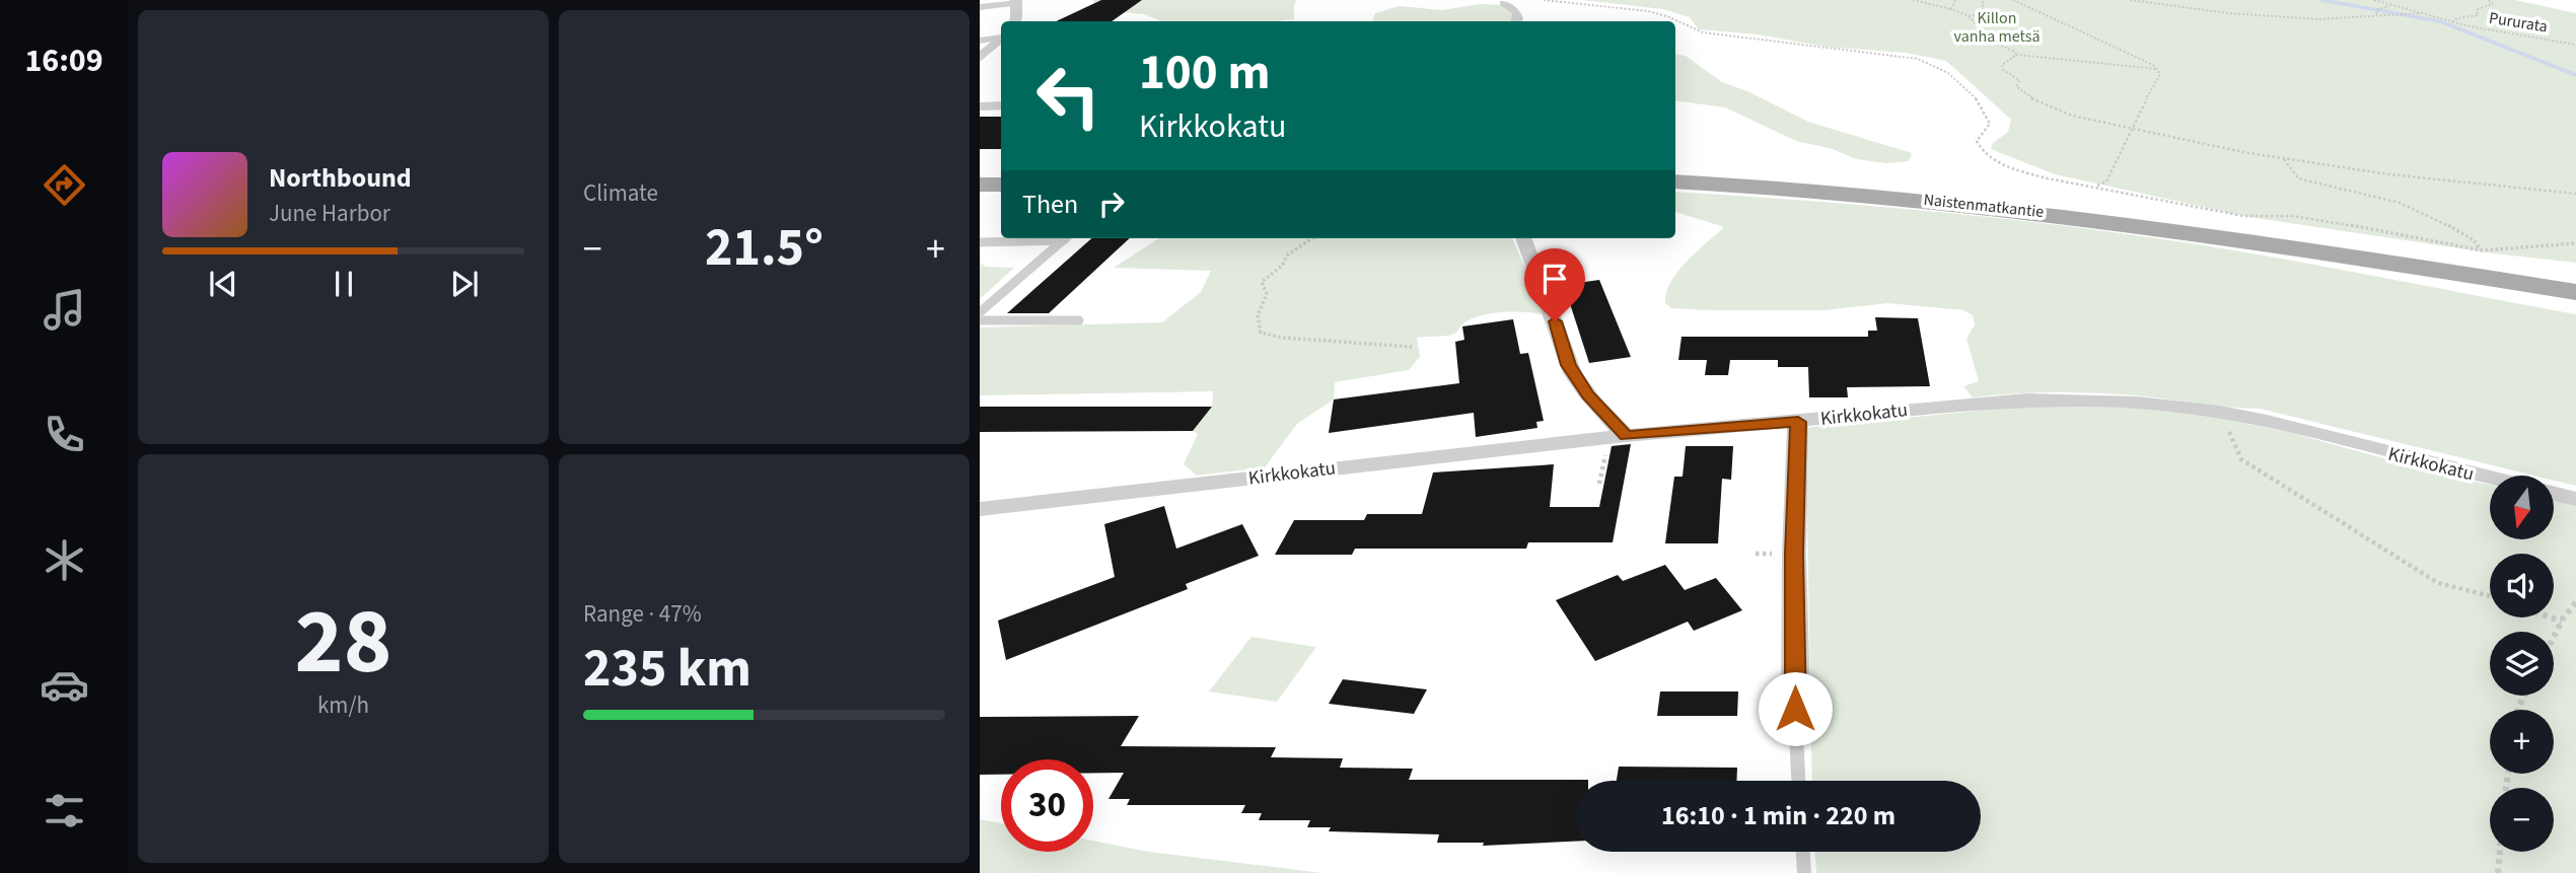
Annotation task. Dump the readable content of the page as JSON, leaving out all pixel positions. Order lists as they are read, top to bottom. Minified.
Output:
{"streets":{"main road":["Naistenmatkantie"],"street":["Kirkkokatu"],"path":["Pururata"]},"parks":["Killon vanha metsä"],"north":"bottom","page":{"tabs":"16:09","tile":["Climate",["28","km/h"],["Range · 47%","235 km"]],"turn":["100 m","Kirkkokatu"],"song":["Northbound","June Harbor"],"then":"Then","heat":["−","21.5°","+"],"map_buttons":["+","−"],"limit":"30","trip":"16:10 · 1 min · 220 m"}}
